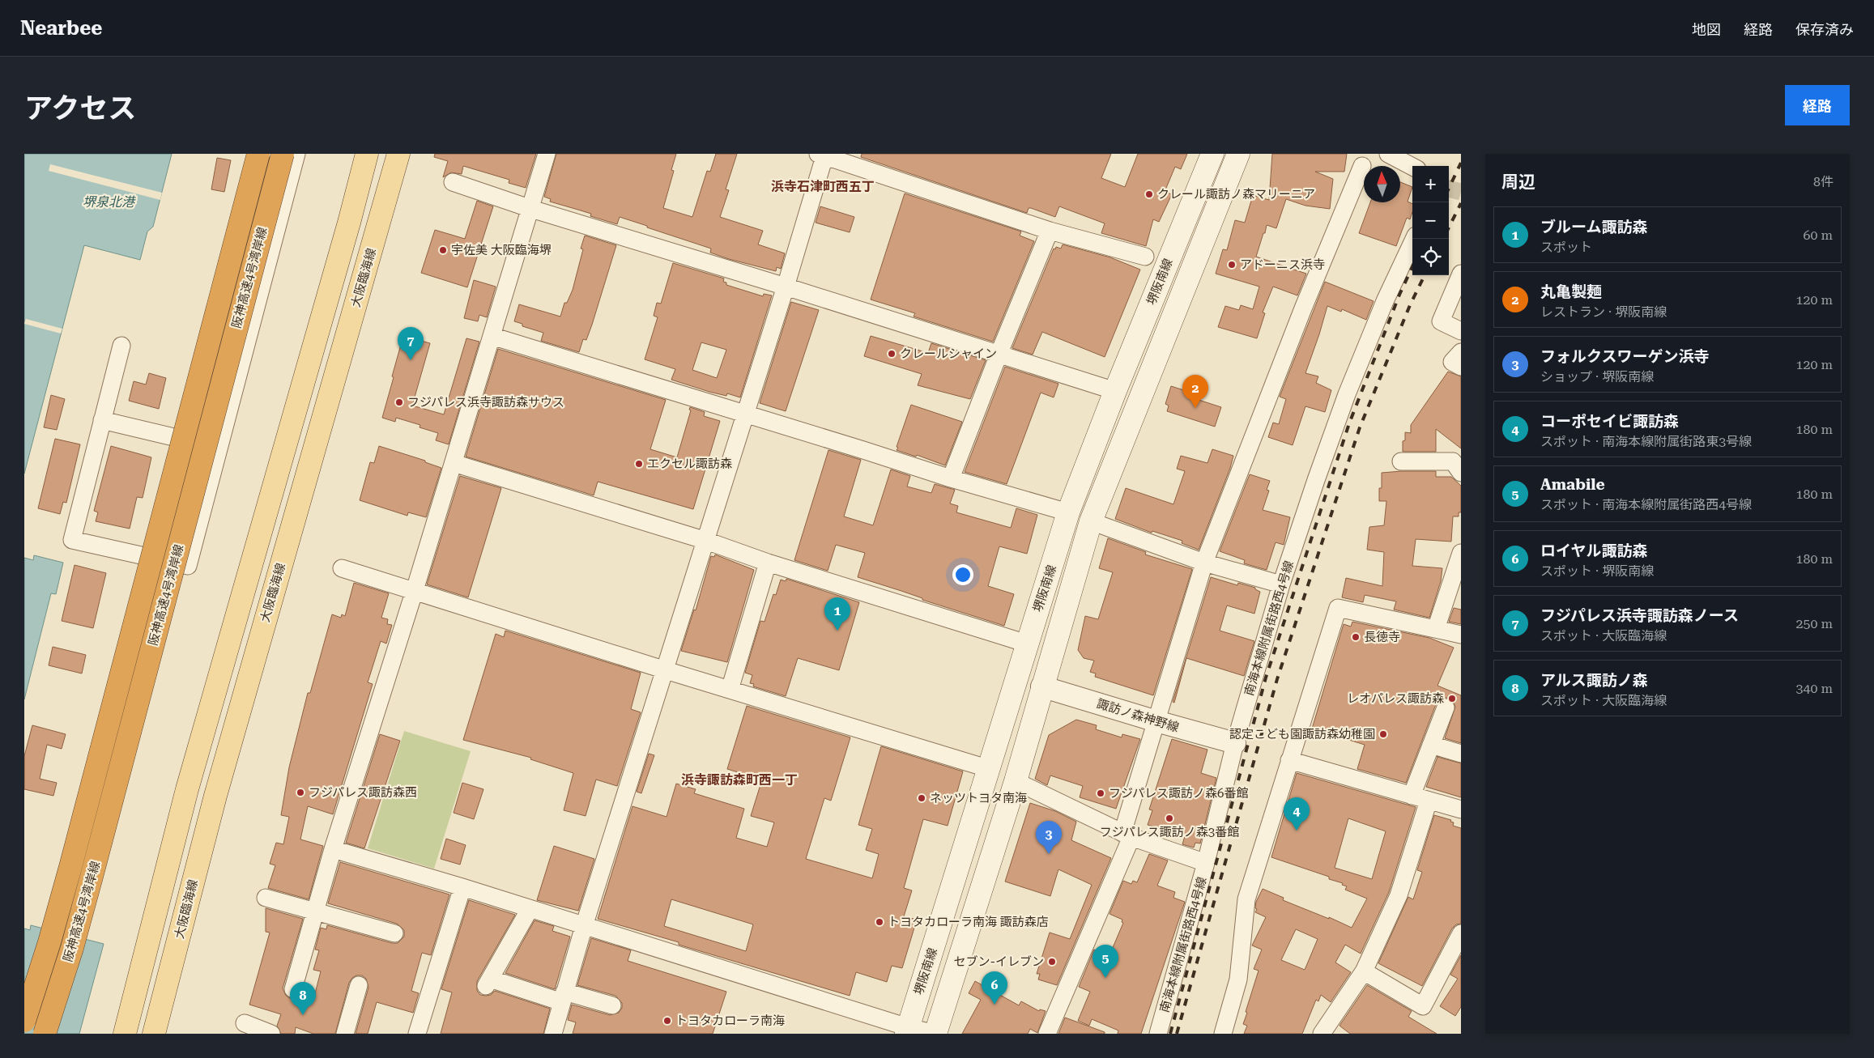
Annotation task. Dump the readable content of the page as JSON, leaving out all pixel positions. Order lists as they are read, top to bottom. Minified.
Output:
{"streets":{"highway":["阪神高速4号湾岸線"],"main road":["大阪臨海線","堺阪南線"],"street":["南海本線附属街路西4号線","諏訪ノ森神野線"]},"crossings":[["堺阪南線","諏訪ノ森神野線"],["南海本線附属街路西4号線","諏訪ノ森神野線"]],"districts":["浜寺石津町西五丁","浜寺諏訪森町西一丁"],"water":["堺泉北港"],"places":["クレール諏訪ノ森マリーニア","宇佐美 大阪臨海堺","アドーニス浜寺","クレールシャイン","フジパレス浜寺諏訪森サウス","エクセル諏訪森","長徳寺","レオパレス諏訪森","認定こども園諏訪森幼稚園","フジパレス諏訪森西","フジパレス諏訪ノ森6番館","ネッツトヨタ南海","フジパレス諏訪ノ森3番館","トヨタカローラ南海 諏訪森店","セブン-イレブン","トヨタカローラ南海"],"north":"top","page":{"header":"Nearbee","nav":["地図","経路","保存済み"],"title":"アクセス","buttons":"経路","heading":["周辺","8件"],"map_buttons":["+","−"],"list":[{"mark":"1","name":"ブルーム諏訪森","note":"スポット","value":"60 m"},{"mark":"2","name":"丸亀製麺","note":"レストラン · 堺阪南線","value":"120 m"},{"mark":"3","name":"フォルクスワーゲン浜寺","note":"ショップ · 堺阪南線","value":"120 m"},{"mark":"4","name":"コーポセイビ諏訪森","note":"スポット · 南海本線附属街路東3号線","value":"180 m"},{"mark":"5","name":"Amabile","note":"スポット · 南海本線附属街路西4号線","value":"180 m"},{"mark":"6","name":"ロイヤル諏訪森","note":"スポット · 堺阪南線","value":"180 m"},{"mark":"7","name":"フジパレス浜寺諏訪森ノース","note":"スポット · 大阪臨海線","value":"250 m"},{"mark":"8","name":"アルス諏訪ノ森","note":"スポット · 大阪臨海線","value":"340 m"}],"pins":["7","2","1","4","3","5","6","8"]}}
